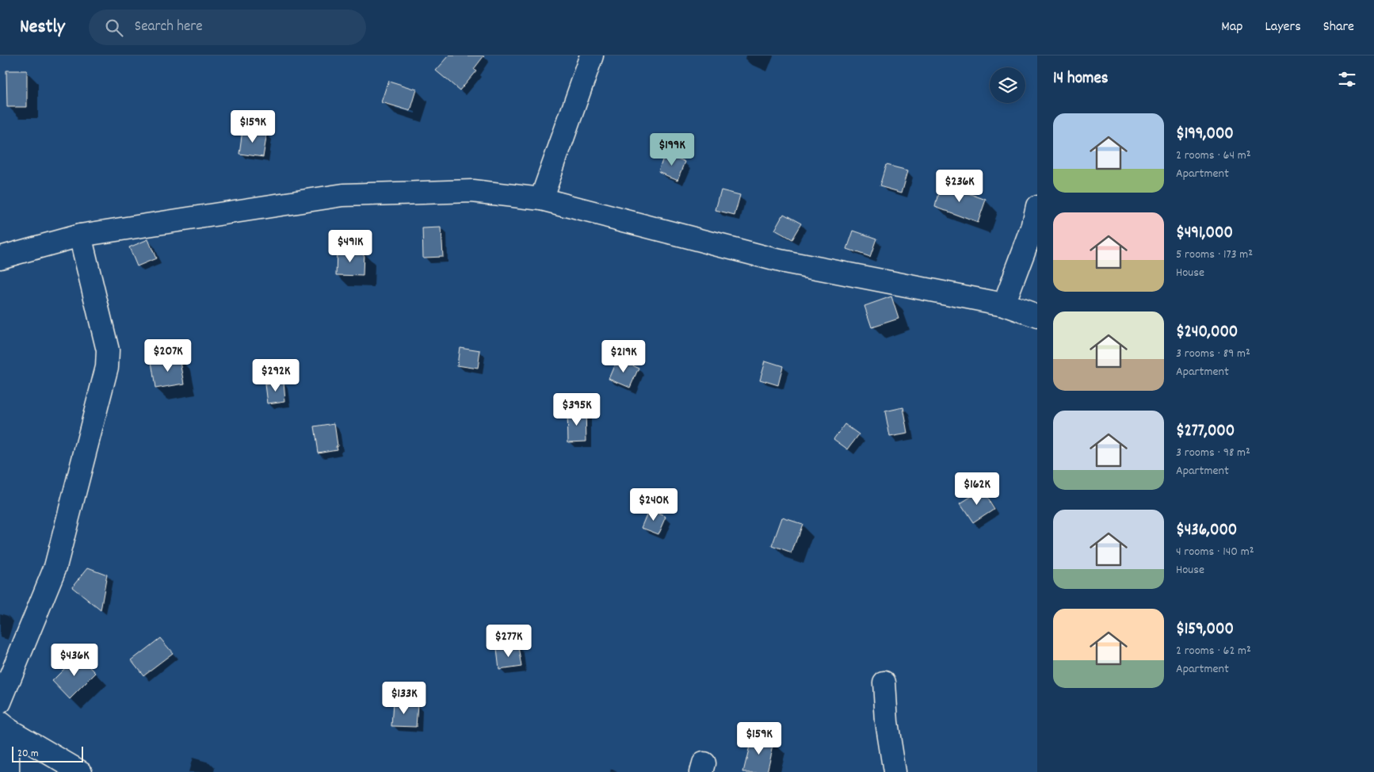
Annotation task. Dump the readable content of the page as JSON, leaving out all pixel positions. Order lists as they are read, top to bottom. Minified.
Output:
{"scale_bar":"20 m","page":{"header":"Nestly","search":"Search here","nav":["Map","Layers","Share"],"heading":"14 homes","list":[{"name":"$199,000","note":"2 rooms · 64 m² · Apartment"},{"name":"$491,000","note":"5 rooms · 173 m² · House"},{"name":"$240,000","note":"3 rooms · 89 m² · Apartment"},{"name":"$277,000","note":"3 rooms · 98 m² · Apartment"},{"name":"$436,000","note":"4 rooms · 140 m² · House"},{"name":"$159,000","note":"2 rooms · 62 m² · Apartment"}],"price":["$159K","$199K","$236K","$491K","$207K","$219K","$292K","$395K","$162K","$240K","$277K","$436K","$133K","$159K"],"scale":"20 m"}}
